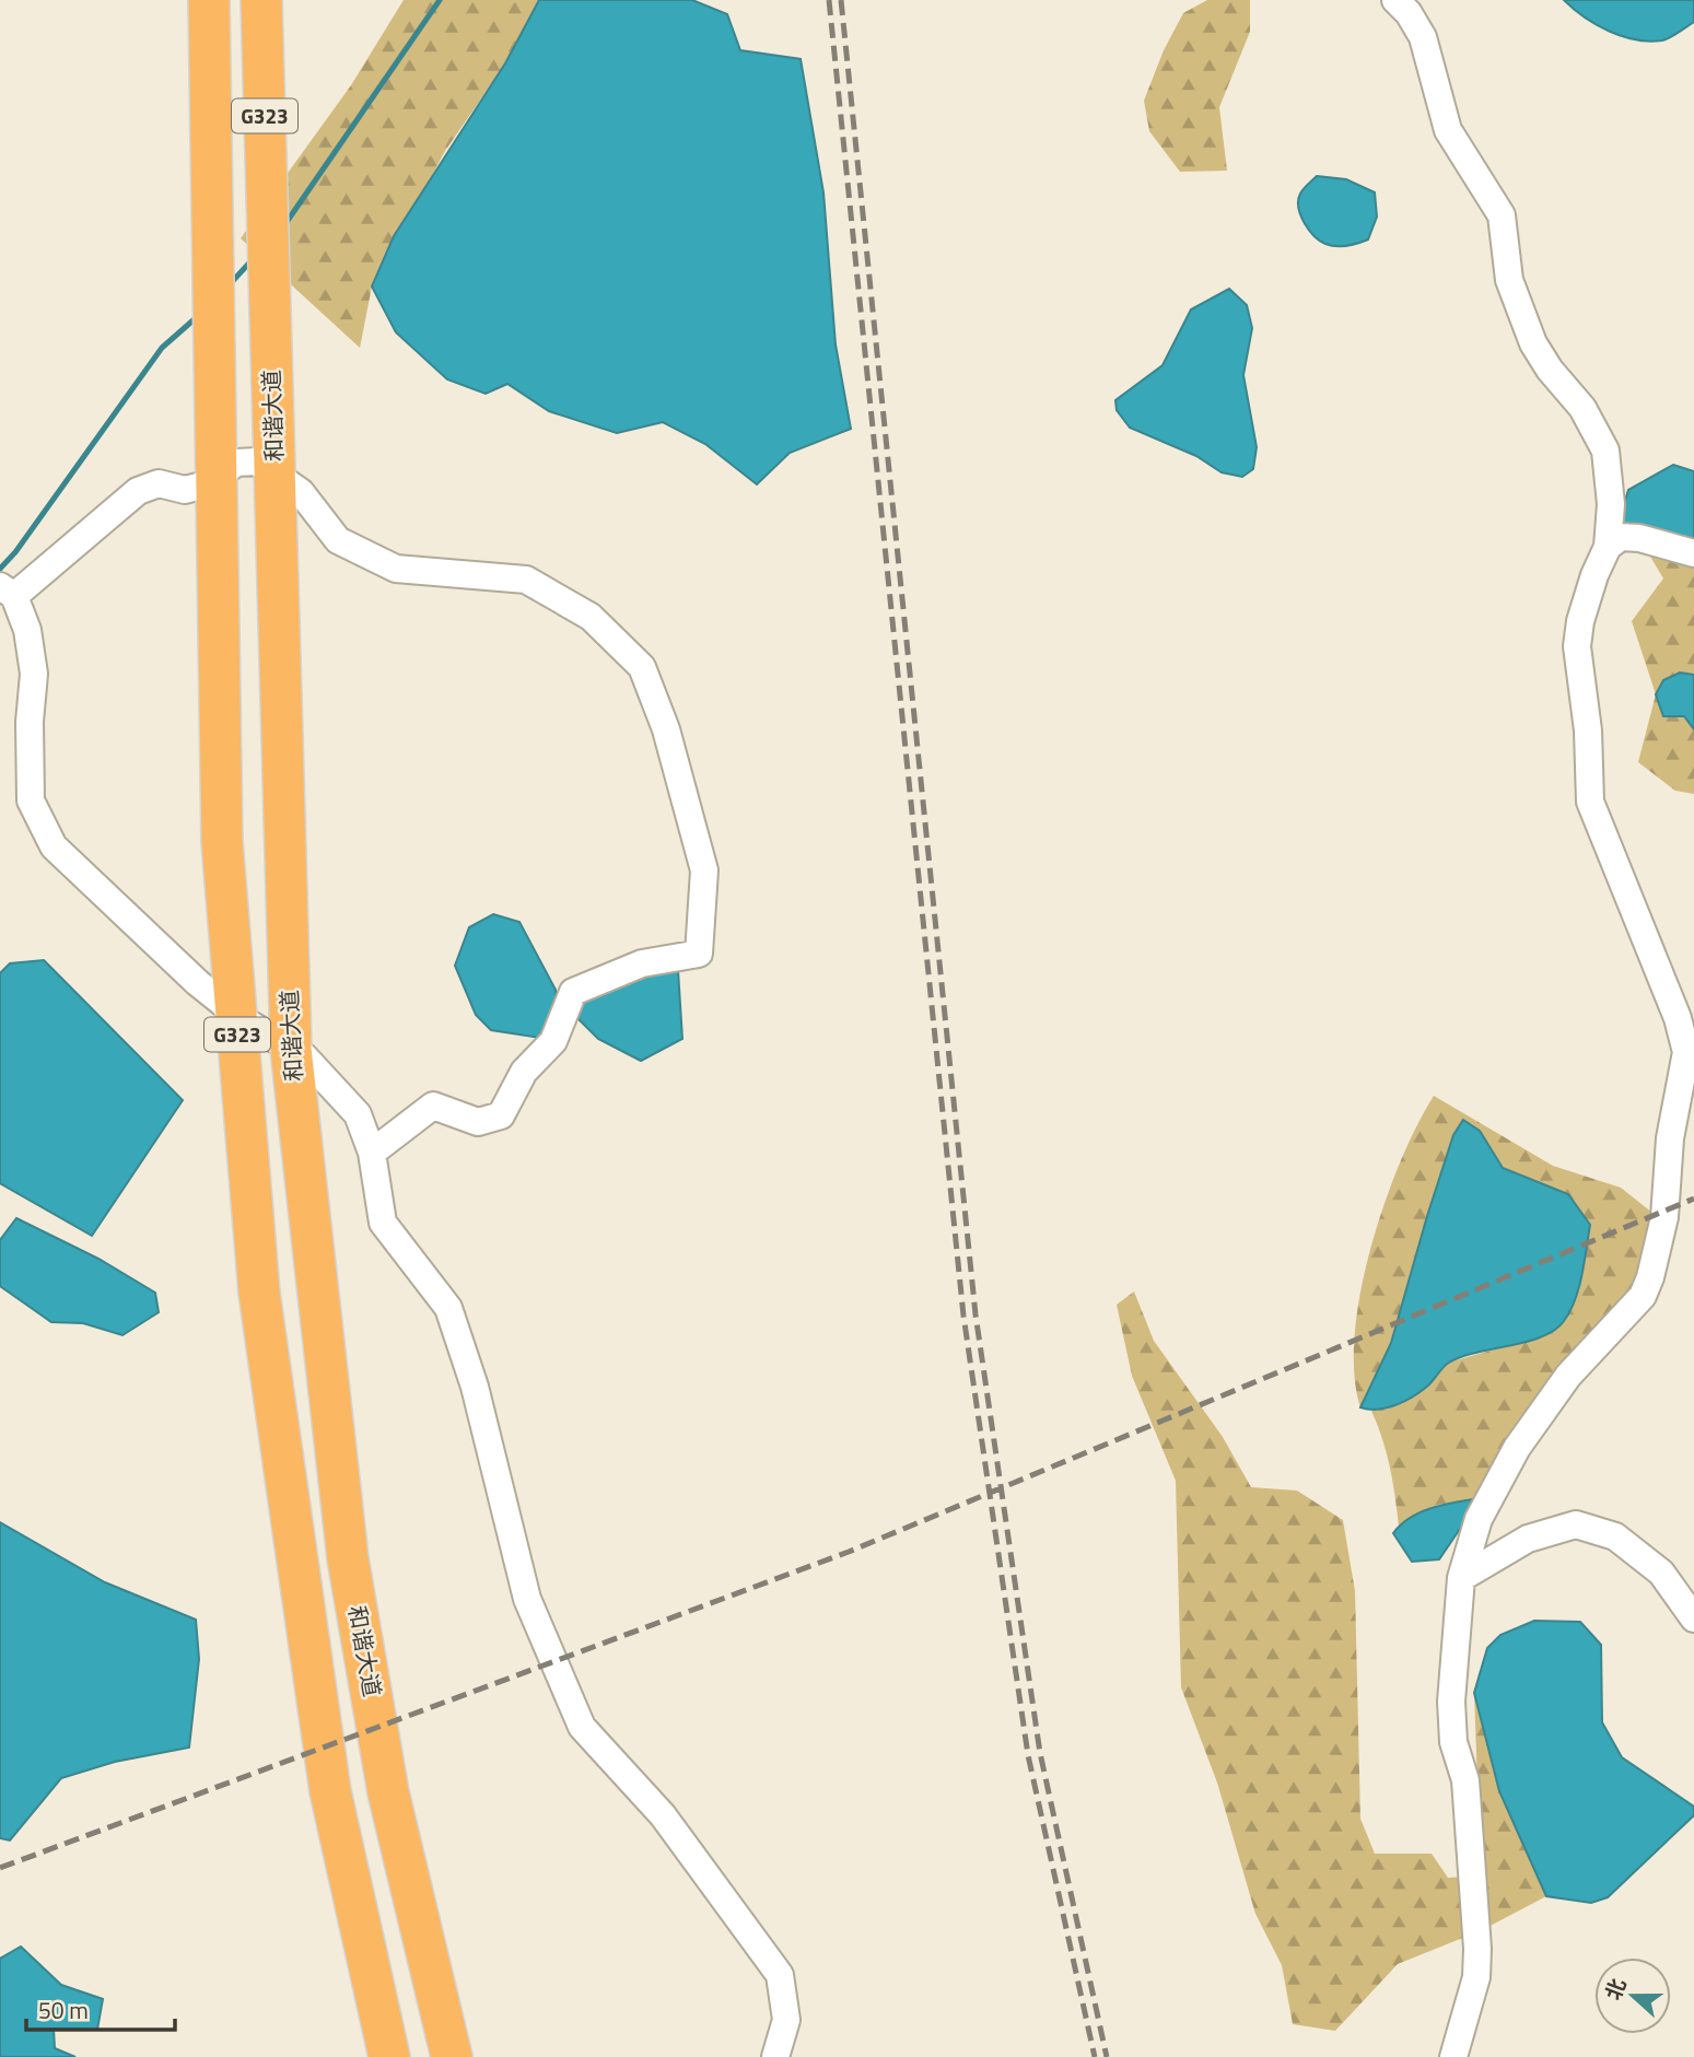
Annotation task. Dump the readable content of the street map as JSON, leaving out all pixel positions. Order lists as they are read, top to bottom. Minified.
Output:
{"streets":{"highway":["G323","和谐大道"]},"scale_bar":"50 m","north":"left"}
